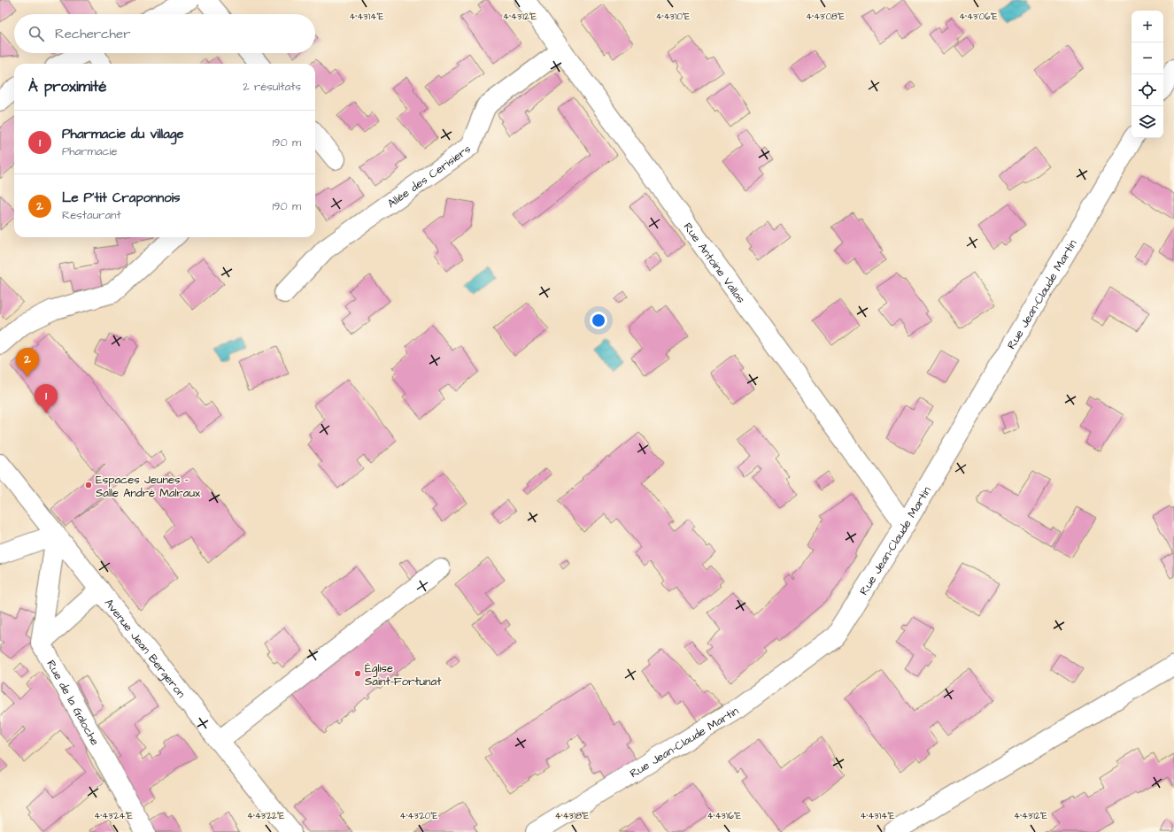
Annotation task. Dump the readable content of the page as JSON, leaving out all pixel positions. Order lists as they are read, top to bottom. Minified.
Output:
{"streets":{"street":["Allée des Cerisiers","Rue Antoine Vallas","Rue Jean-Claude Martin","Avenue Jean Bergeron","Rue de la Galoche"]},"crossings":[["Allée des Cerisiers","Rue Antoine Vallas"],["Rue Antoine Vallas","Rue Jean-Claude Martin"]],"places":["Espaces Jeunes - Salle André Malraux","Église Saint-Fortunat"],"page":{"map_buttons":["+","−"],"search":"Rechercher","heading":["À proximité","2 résultats"],"list":[{"mark":"1","name":"Pharmacie du village","note":"Pharmacie","value":"190 m"},{"mark":"2","name":"Le P'tit Craponnois","note":"Restaurant","value":"190 m"}],"pins":["2","1"]},"coordinates":["4°43'14\"E","4°43'12\"E","4°43'10\"E","4°43'08\"E","4°43'06\"E","4°43'24\"E","4°43'22\"E","4°43'20\"E","4°43'18\"E","4°43'16\"E"]}
